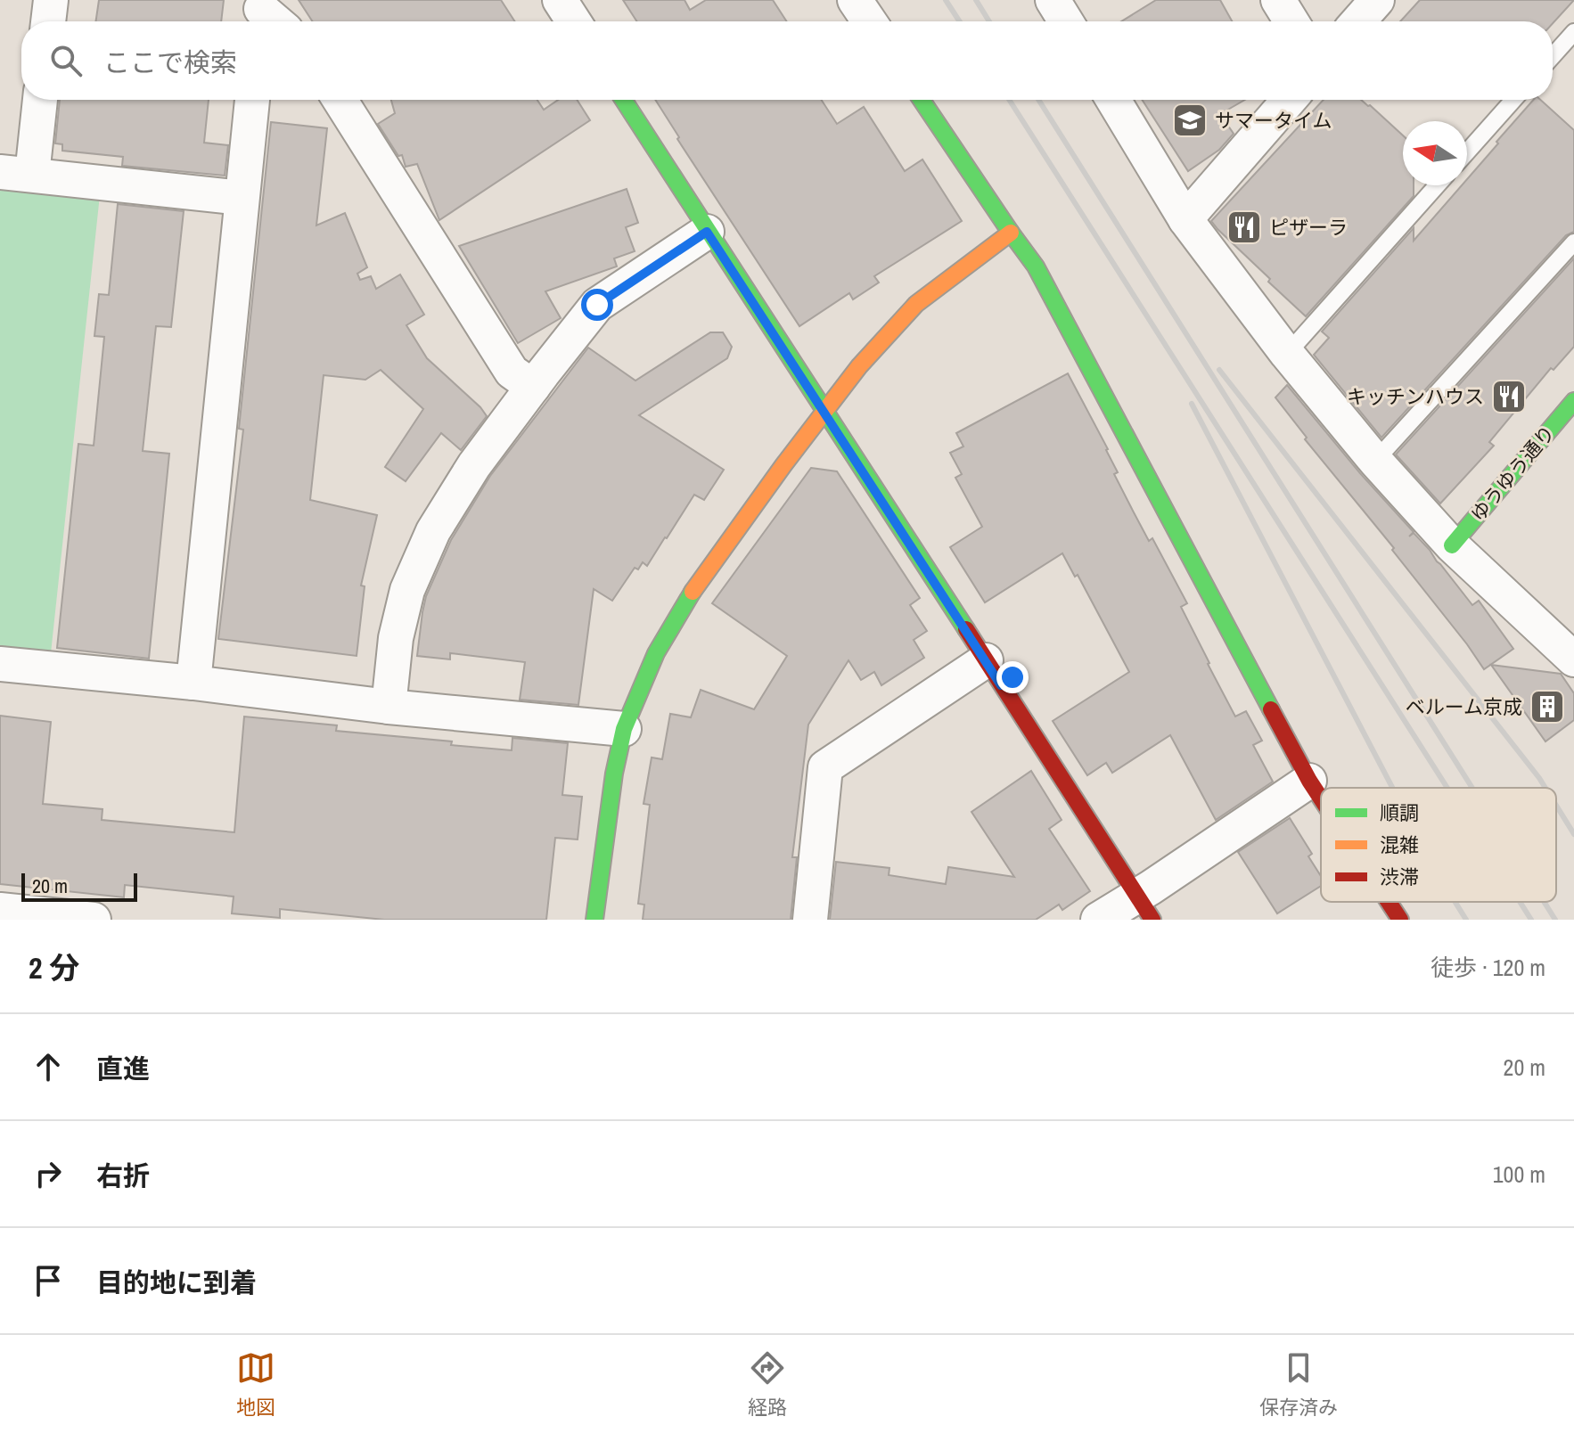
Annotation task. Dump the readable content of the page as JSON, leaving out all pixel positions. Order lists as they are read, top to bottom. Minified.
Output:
{"streets":{"street":["ゆうゆう通り"]},"places":{"school or university":["サマータイム"],"restaurant":["ピザーラ","キッチンハウス"],"building":["ベルーム京成"]},"legend":["順調","混雑","渋滞"],"scale_bar":"20 m","north":"left","page":{"search":"ここで検索","scale":"20 m","heading":["2 分","徒歩 · 120 m"],"list":[["直進","20 m"],["右折","100 m"],"目的地に到着"],"nav":["地図","経路","保存済み"]}}
